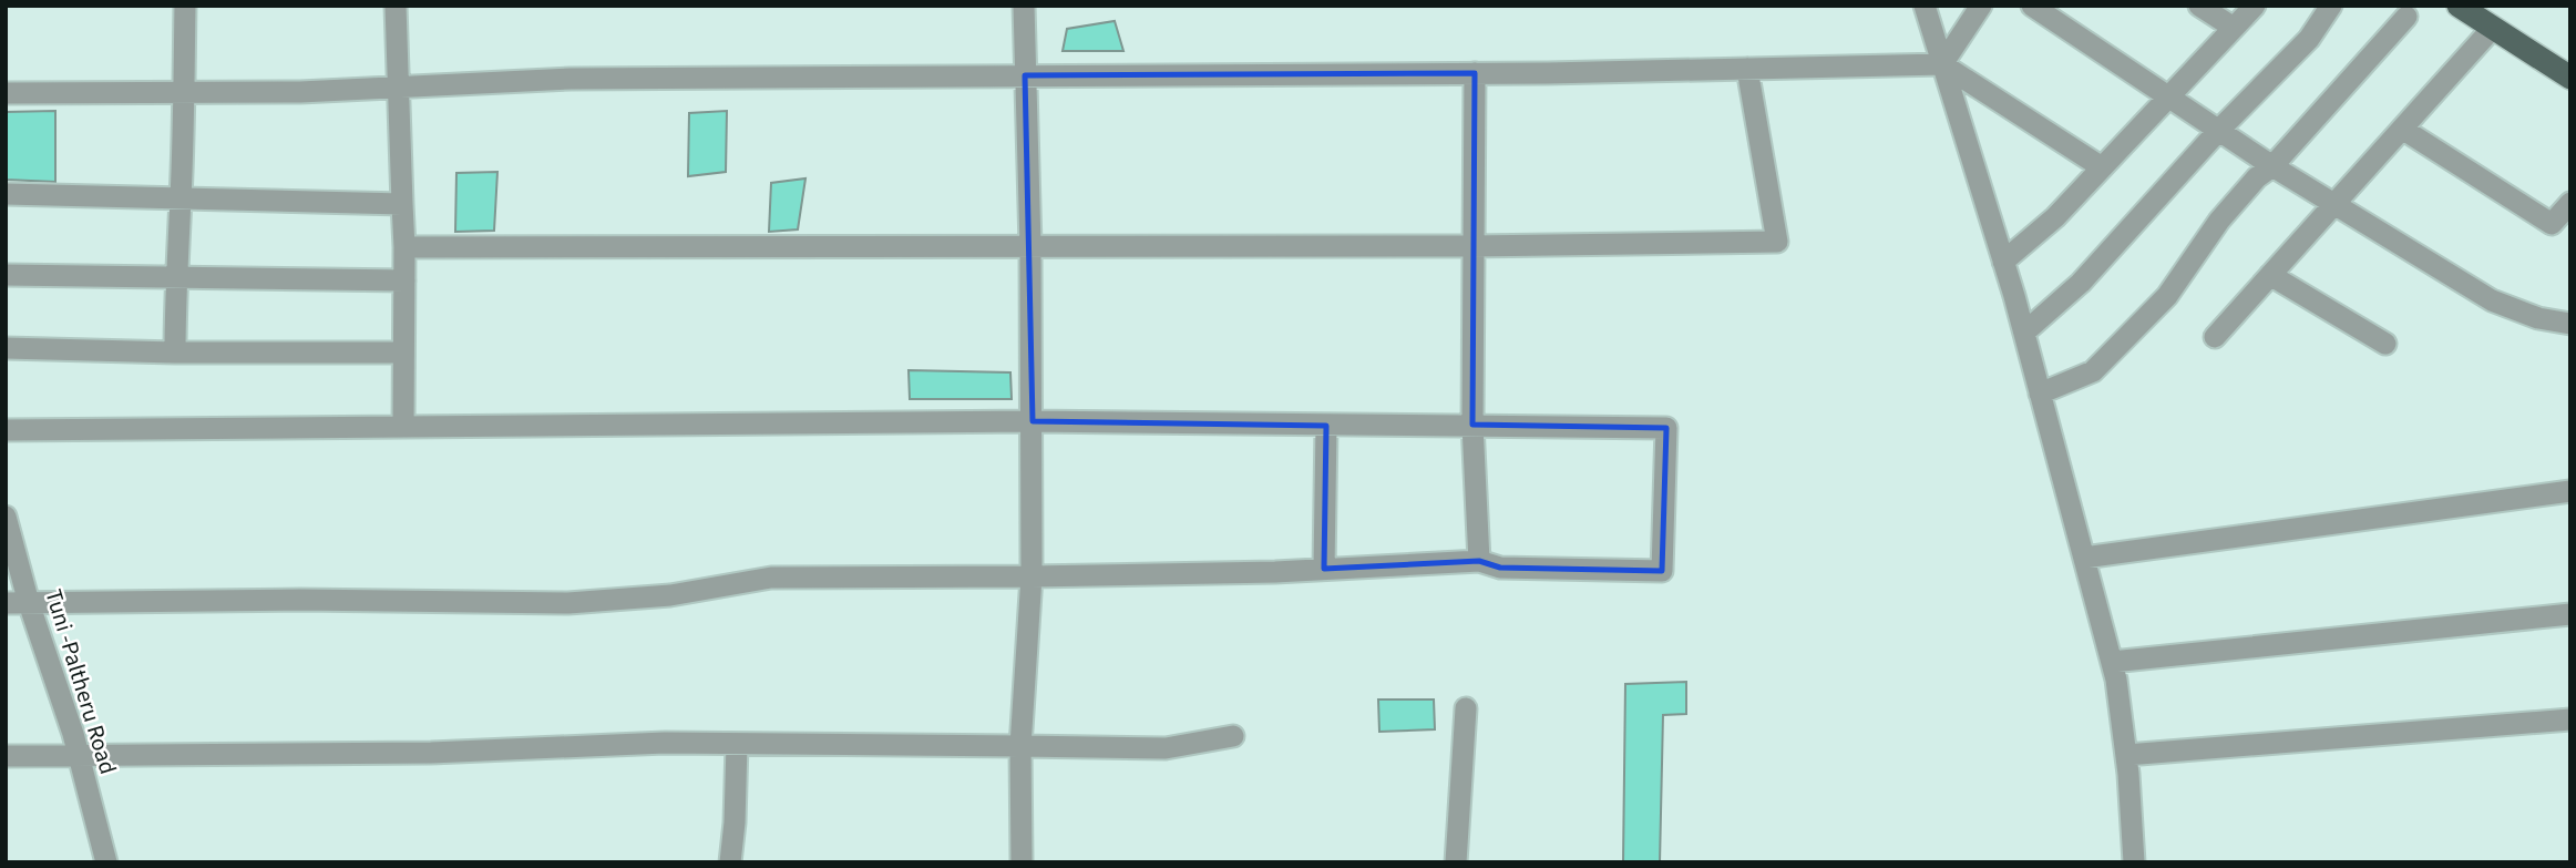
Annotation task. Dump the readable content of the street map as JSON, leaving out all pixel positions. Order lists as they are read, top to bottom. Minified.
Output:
{"streets":{"street":["Tuni -Paltheru Road"]}}
